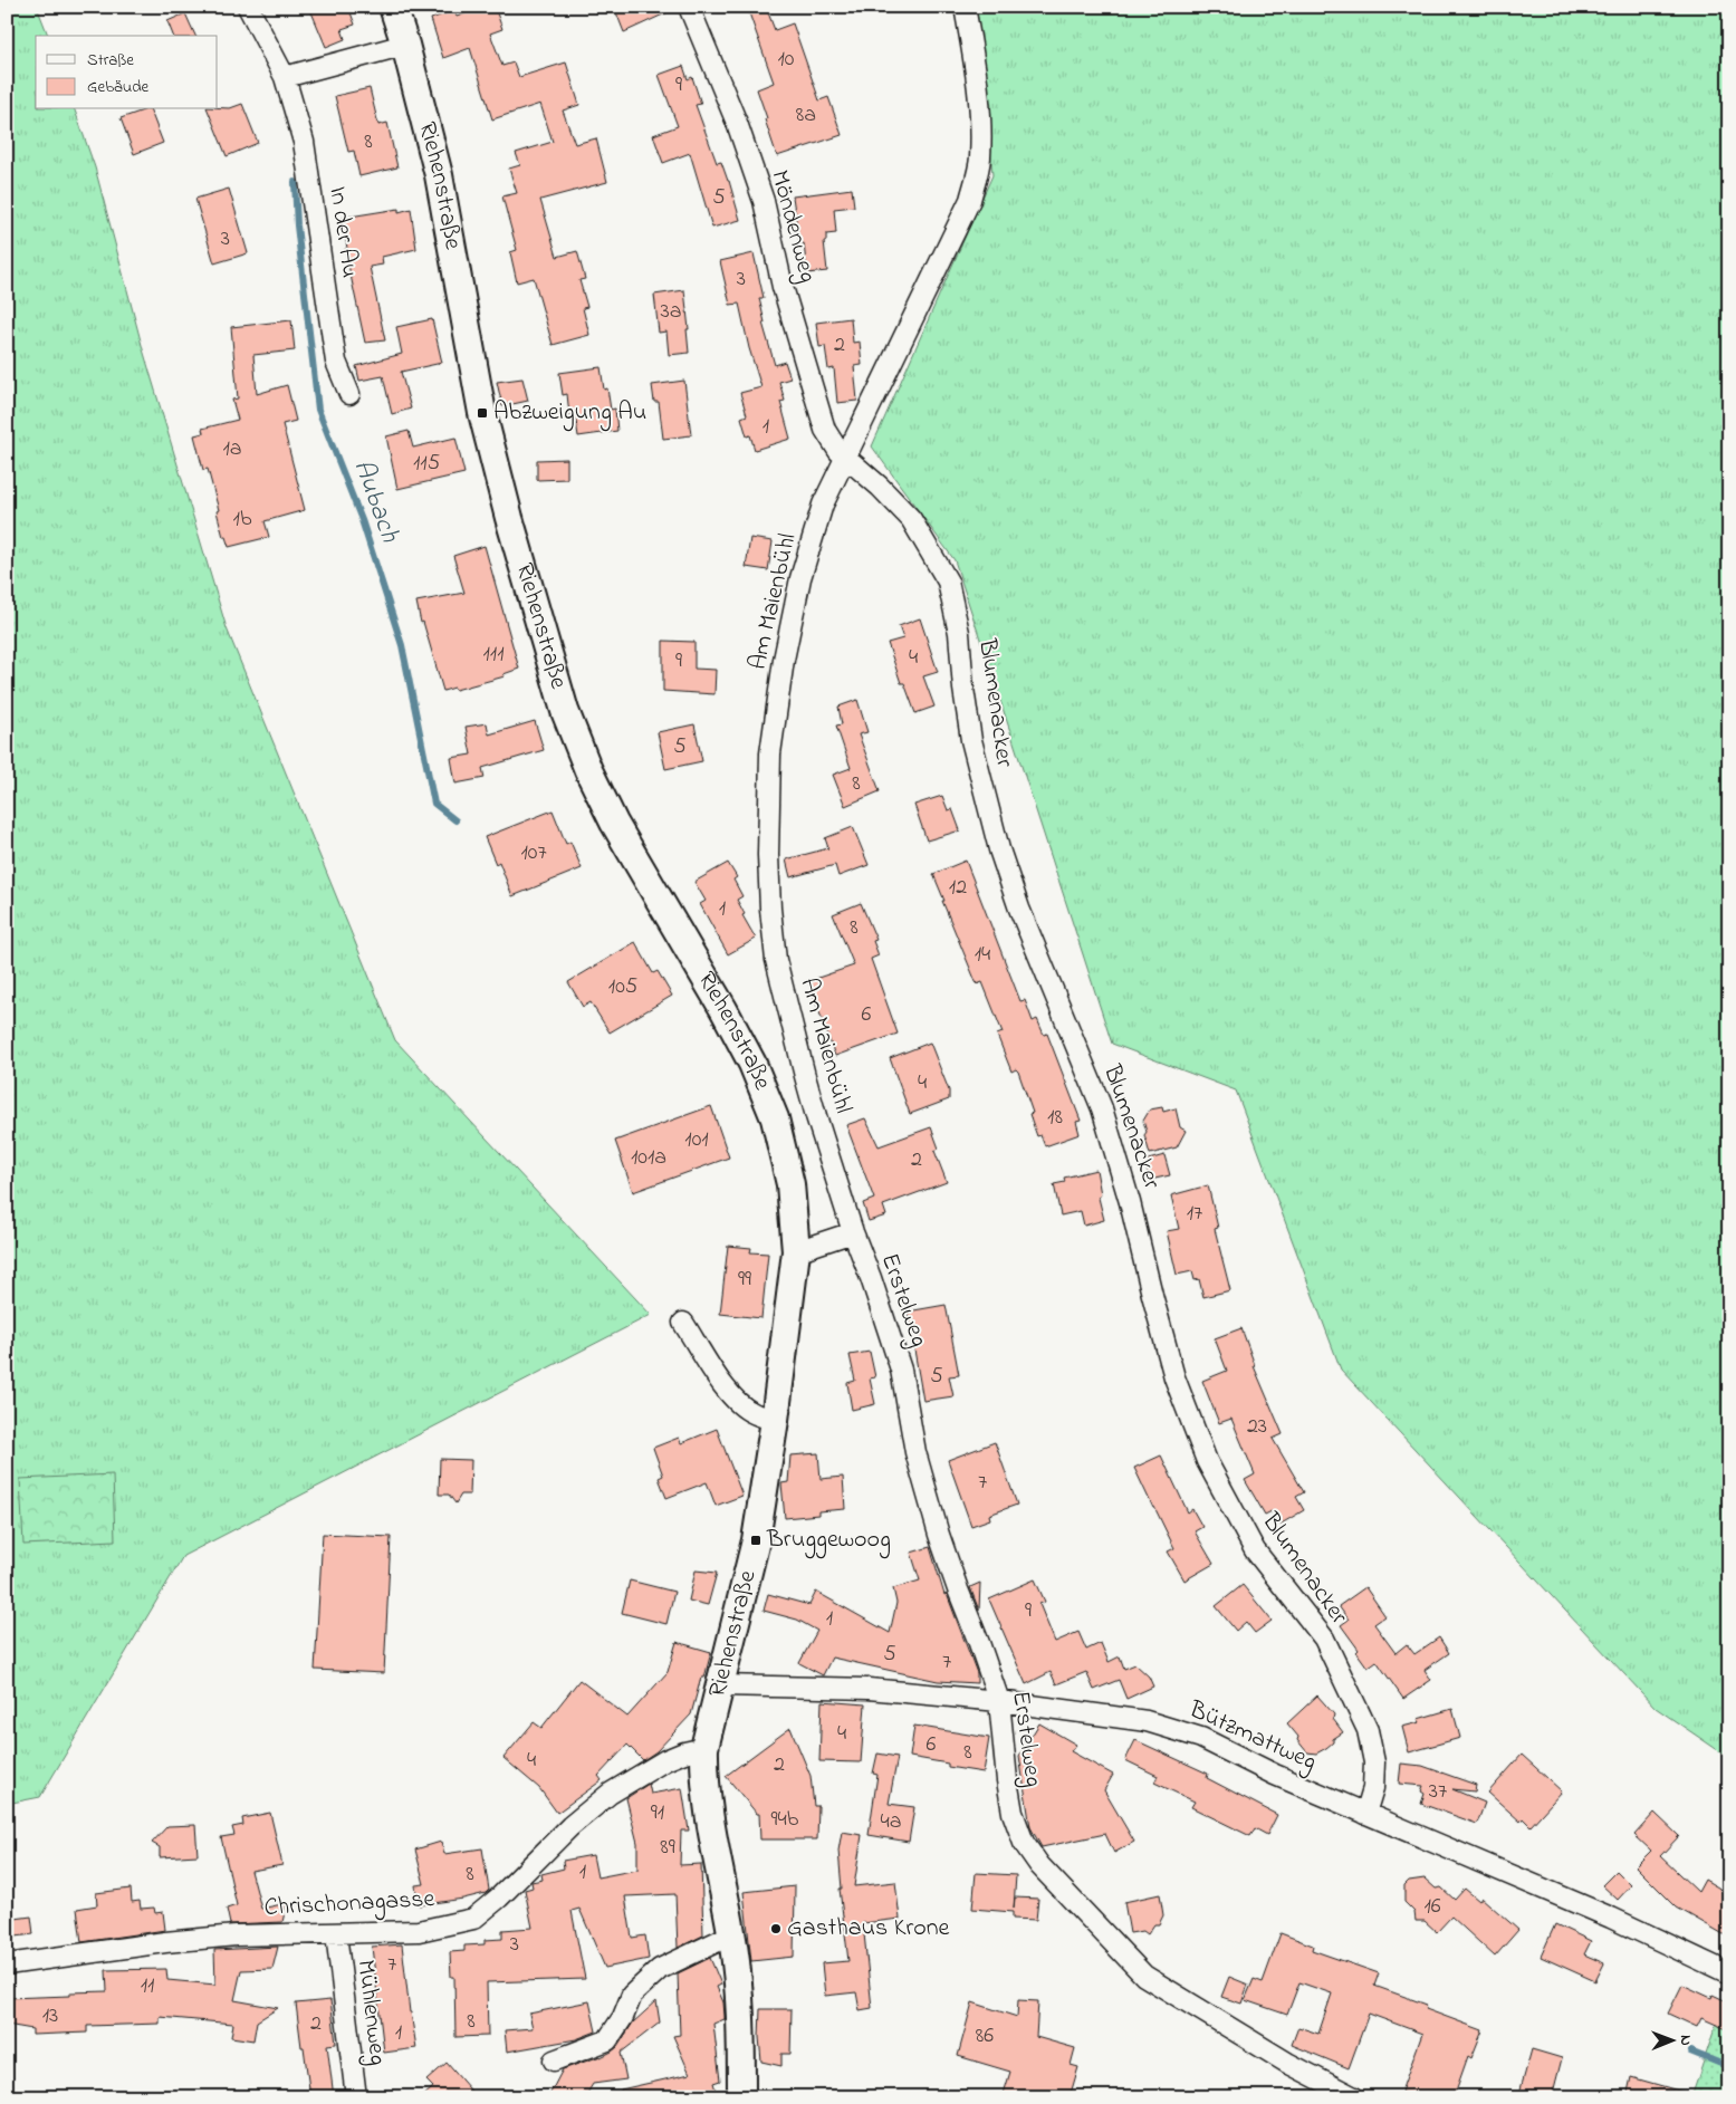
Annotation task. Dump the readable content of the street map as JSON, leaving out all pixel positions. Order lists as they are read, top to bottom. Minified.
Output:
{"streets":{"street":["Riehenstraße","Möndenweg","In der Au","Am Maienbühl","Blumenacker","Erstelweg","Bützmattweg","Chrischonagasse","Mühlenweg"]},"crossings":[["Riehenstraße","Erstelweg"],["Riehenstraße","Bützmattweg"],["Riehenstraße","Chrischonagasse"],["Möndenweg","Am Maienbühl"],["Möndenweg","Blumenacker"],["Am Maienbühl","Blumenacker"],["Am Maienbühl","Erstelweg"],["Blumenacker","Bützmattweg"],["Erstelweg","Bützmattweg"],["Chrischonagasse","Mühlenweg"]],"water":["Aubach"],"places":{"transit":["Abzweigung Au","Bruggewoog"],"other":["Gasthaus Krone"]},"house_numbers":["10","9","8a","8","5","3","3","3a","2","1","1a","115","1b","111","4","9","5","8","107","12","1","8","14","105","6","4","18","101","101a","2","17","99","5","23","7","9","1","5","7","4","6","8","4","2","37","91","94b","4a","89","1","8","16","3","7","11","13","8","2","1","86"],"legend":["Straße","Gebäude"],"north":"right"}
